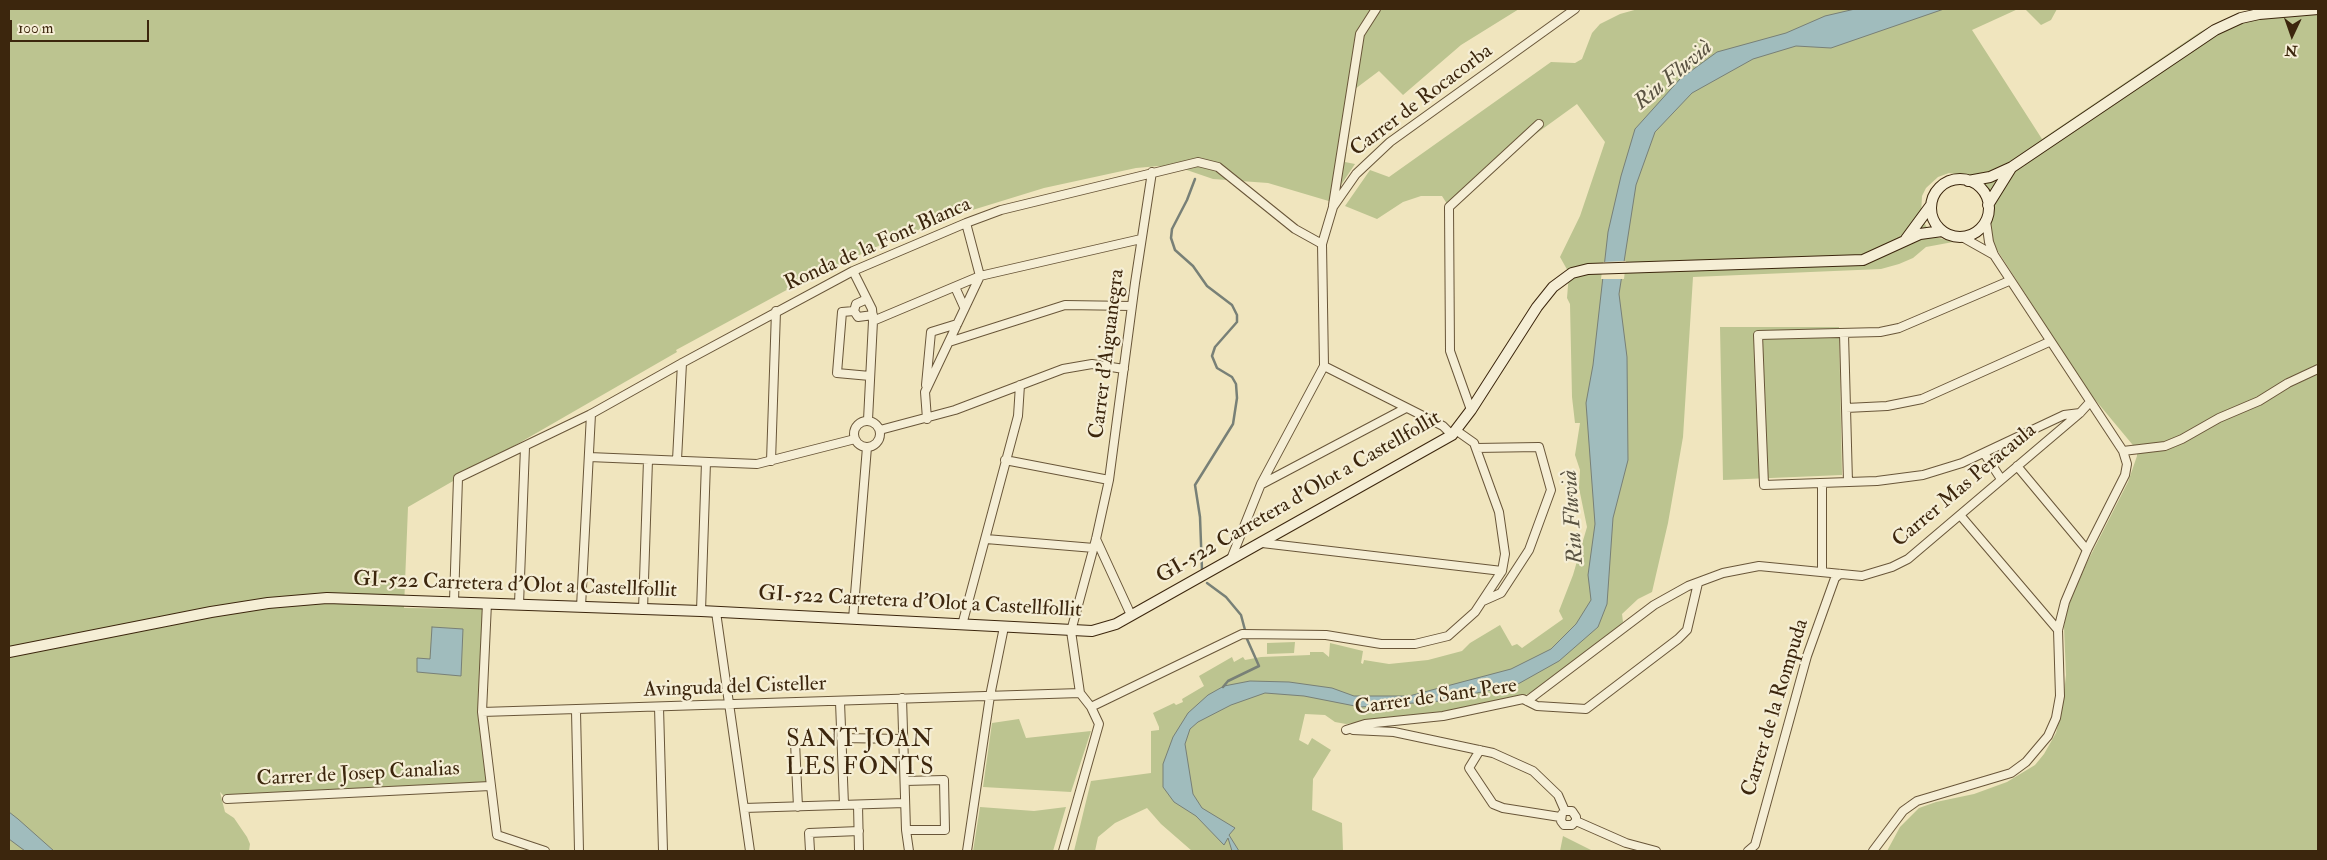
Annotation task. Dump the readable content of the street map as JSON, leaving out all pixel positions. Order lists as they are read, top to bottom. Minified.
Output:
{"streets":{"street":["Carrer de Rocacorba","Ronda de la Font Blanca","Carrer d'Aiguanegra","Carrer Mas Peracaula","GI-522 Carretera d'Olot a Castellfollit","Avinguda del Cisteller","Carrer de Sant Pere","Carrer de la Rompuda","Carrer de Josep Canalias"]},"crossings":[["Carrer de Rocacorba","Ronda de la Font Blanca"],["Ronda de la Font Blanca","Carrer d'Aiguanegra"],["Ronda de la Font Blanca","GI-522 Carretera d'Olot a Castellfollit"],["Carrer d'Aiguanegra","GI-522 Carretera d'Olot a Castellfollit"],["Carrer Mas Peracaula","Carrer de la Rompuda"]],"districts":["SANT JOAN LES FONTS"],"water":["Riu Fluvià"],"scale_bar":"100 m","north":"bottom"}
